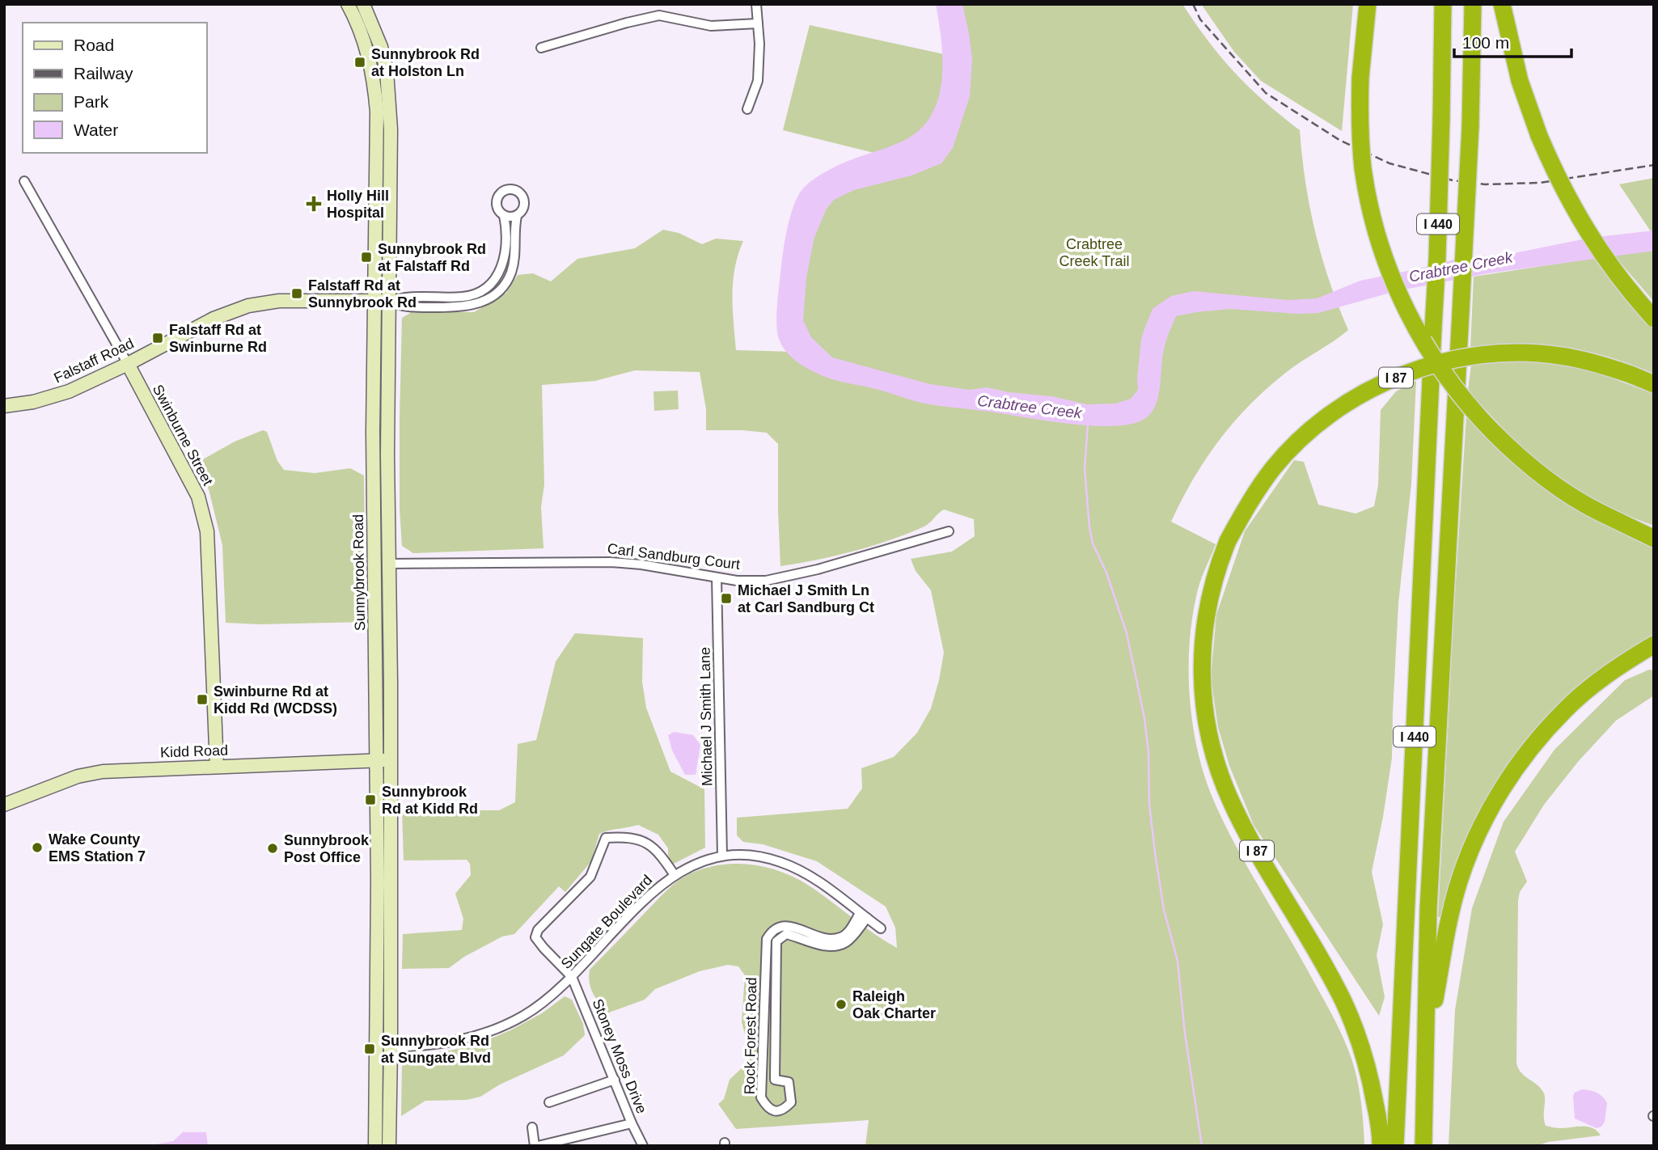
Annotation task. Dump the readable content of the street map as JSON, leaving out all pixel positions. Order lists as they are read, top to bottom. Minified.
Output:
{"streets":{"highway":["I 440","I 87"],"main road":["Falstaff Road","Swinburne Street","Sunnybrook Road","Kidd Road"],"street":["Carl Sandburg Court","Michael J Smith Lane","Sungate Boulevard","Rock Forest Road","Stoney Moss Drive"]},"crossings":[["Falstaff Road","Swinburne Street"],["Falstaff Road","Sunnybrook Road"],["Swinburne Street","Kidd Road"],["Carl Sandburg Court","Sunnybrook Road"],["Carl Sandburg Court","Michael J Smith Lane"],["Sunnybrook Road","Kidd Road"],["Sunnybrook Road","Sungate Boulevard"],["Michael J Smith Lane","Sungate Boulevard"],["Sungate Boulevard","Rock Forest Road"],["Sungate Boulevard","Stoney Moss Drive"]],"water":["Crabtree Creek"],"parks":["Crabtree Creek Trail"],"places":{"transit":["Sunnybrook Rd at Holston Ln","Sunnybrook Rd at Falstaff Rd","Falstaff Rd at Sunnybrook Rd","Falstaff Rd at Swinburne Rd","Michael J Smith Ln at Carl Sandburg Ct","Swinburne Rd at Kidd Rd (WCDSS)","Sunnybrook Rd at Kidd Rd","Sunnybrook Rd at Sungate Blvd"],"health":["Holly Hill Hospital"],"other":["Wake County EMS Station 7","Sunnybrook Post Office","Raleigh Oak Charter"]},"legend":["Road","Railway","Park","Water"],"scale_bar":"100 m"}
